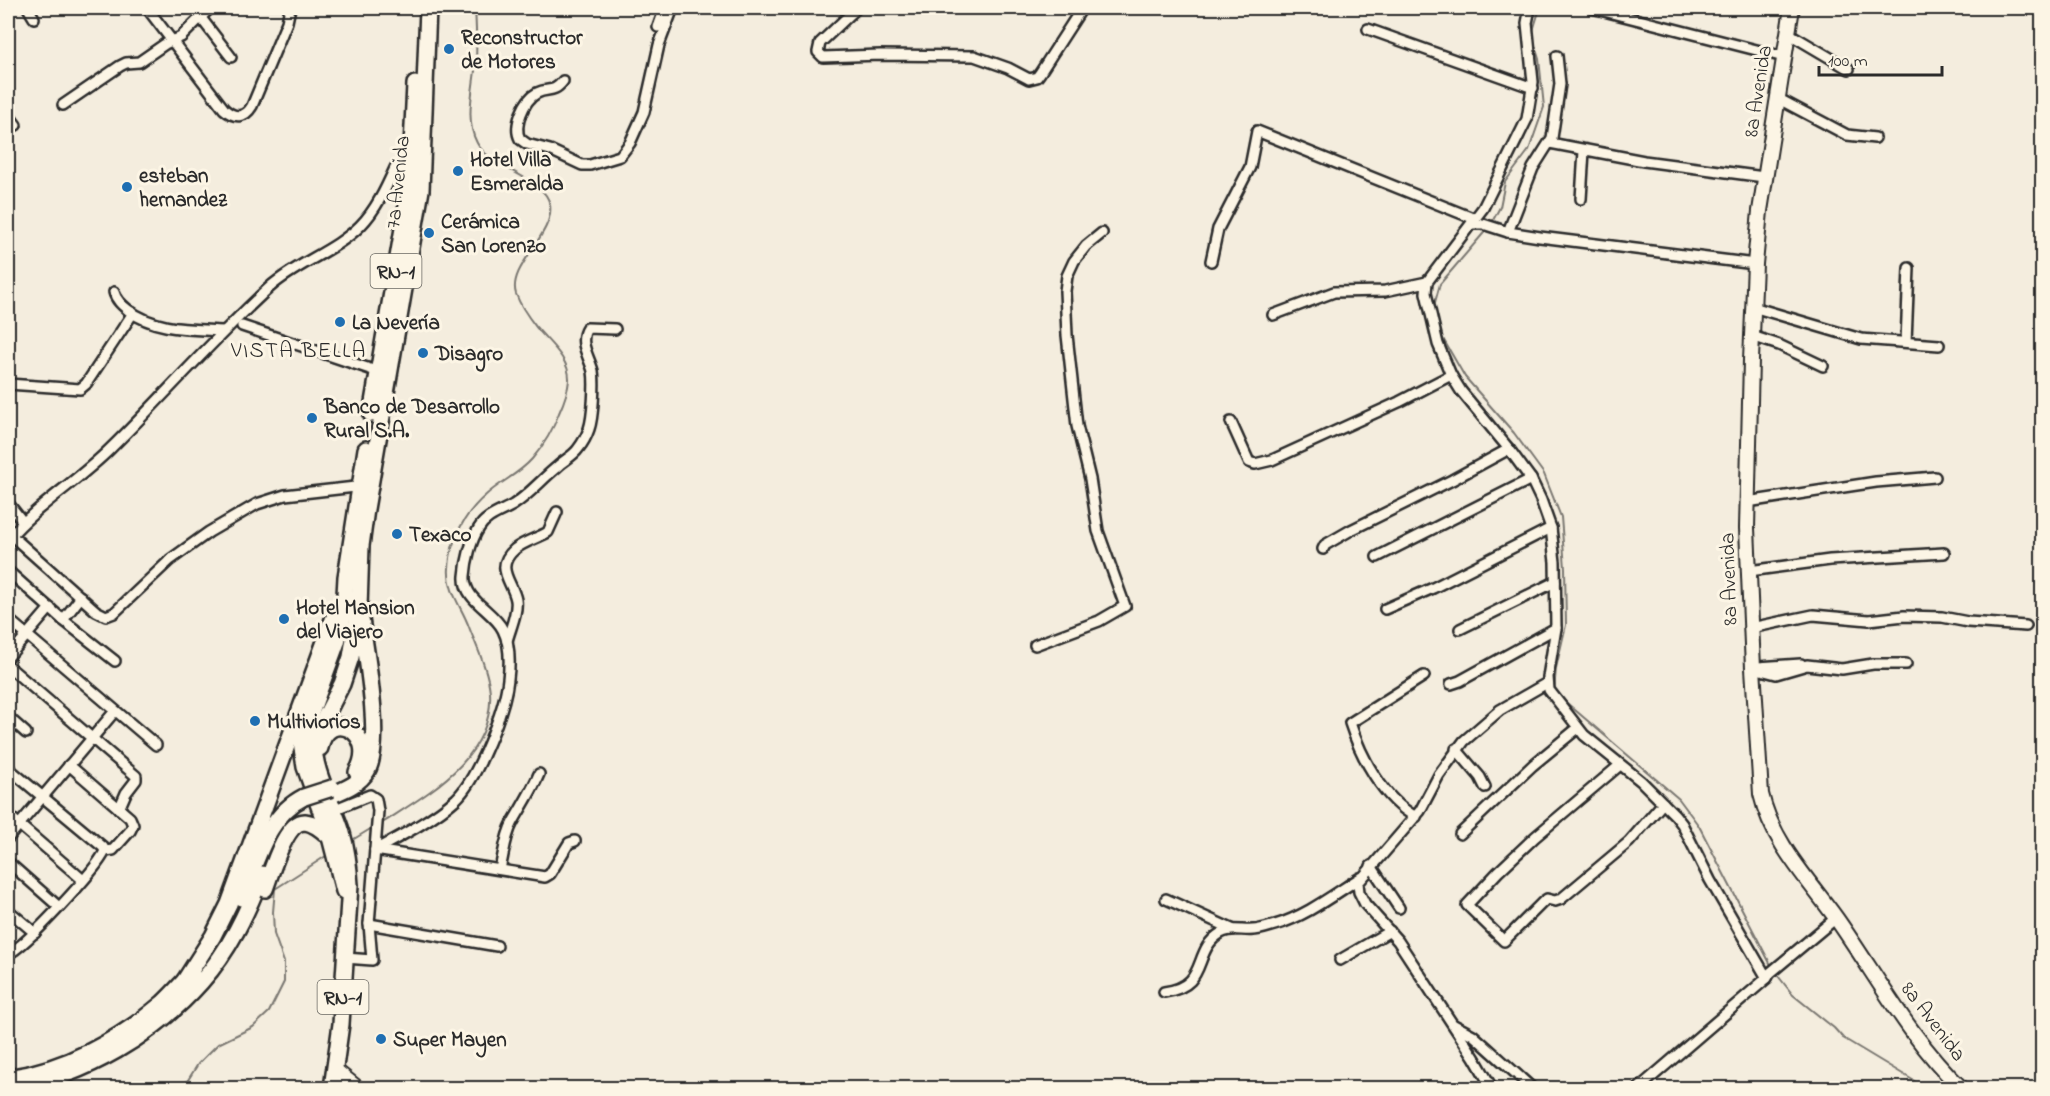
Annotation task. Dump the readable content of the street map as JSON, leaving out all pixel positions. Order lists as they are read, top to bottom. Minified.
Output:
{"streets":{"main road":["7a Avenida","RN-1"],"street":["8a Avenida"]},"crossings":[["7a Avenida","RN-1"]],"districts":["VISTA BELLA"],"places":["Reconstructor de Motores","Hotel Villa Esmeralda","esteban hernandez","Cerámica San Lorenzo","La Nevería","Disagro","Banco de Desarrollo Rural S.A.","Texaco","Hotel Mansion del Viajero","Multiviorios","Super Mayen"],"scale_bar":"100 m"}
